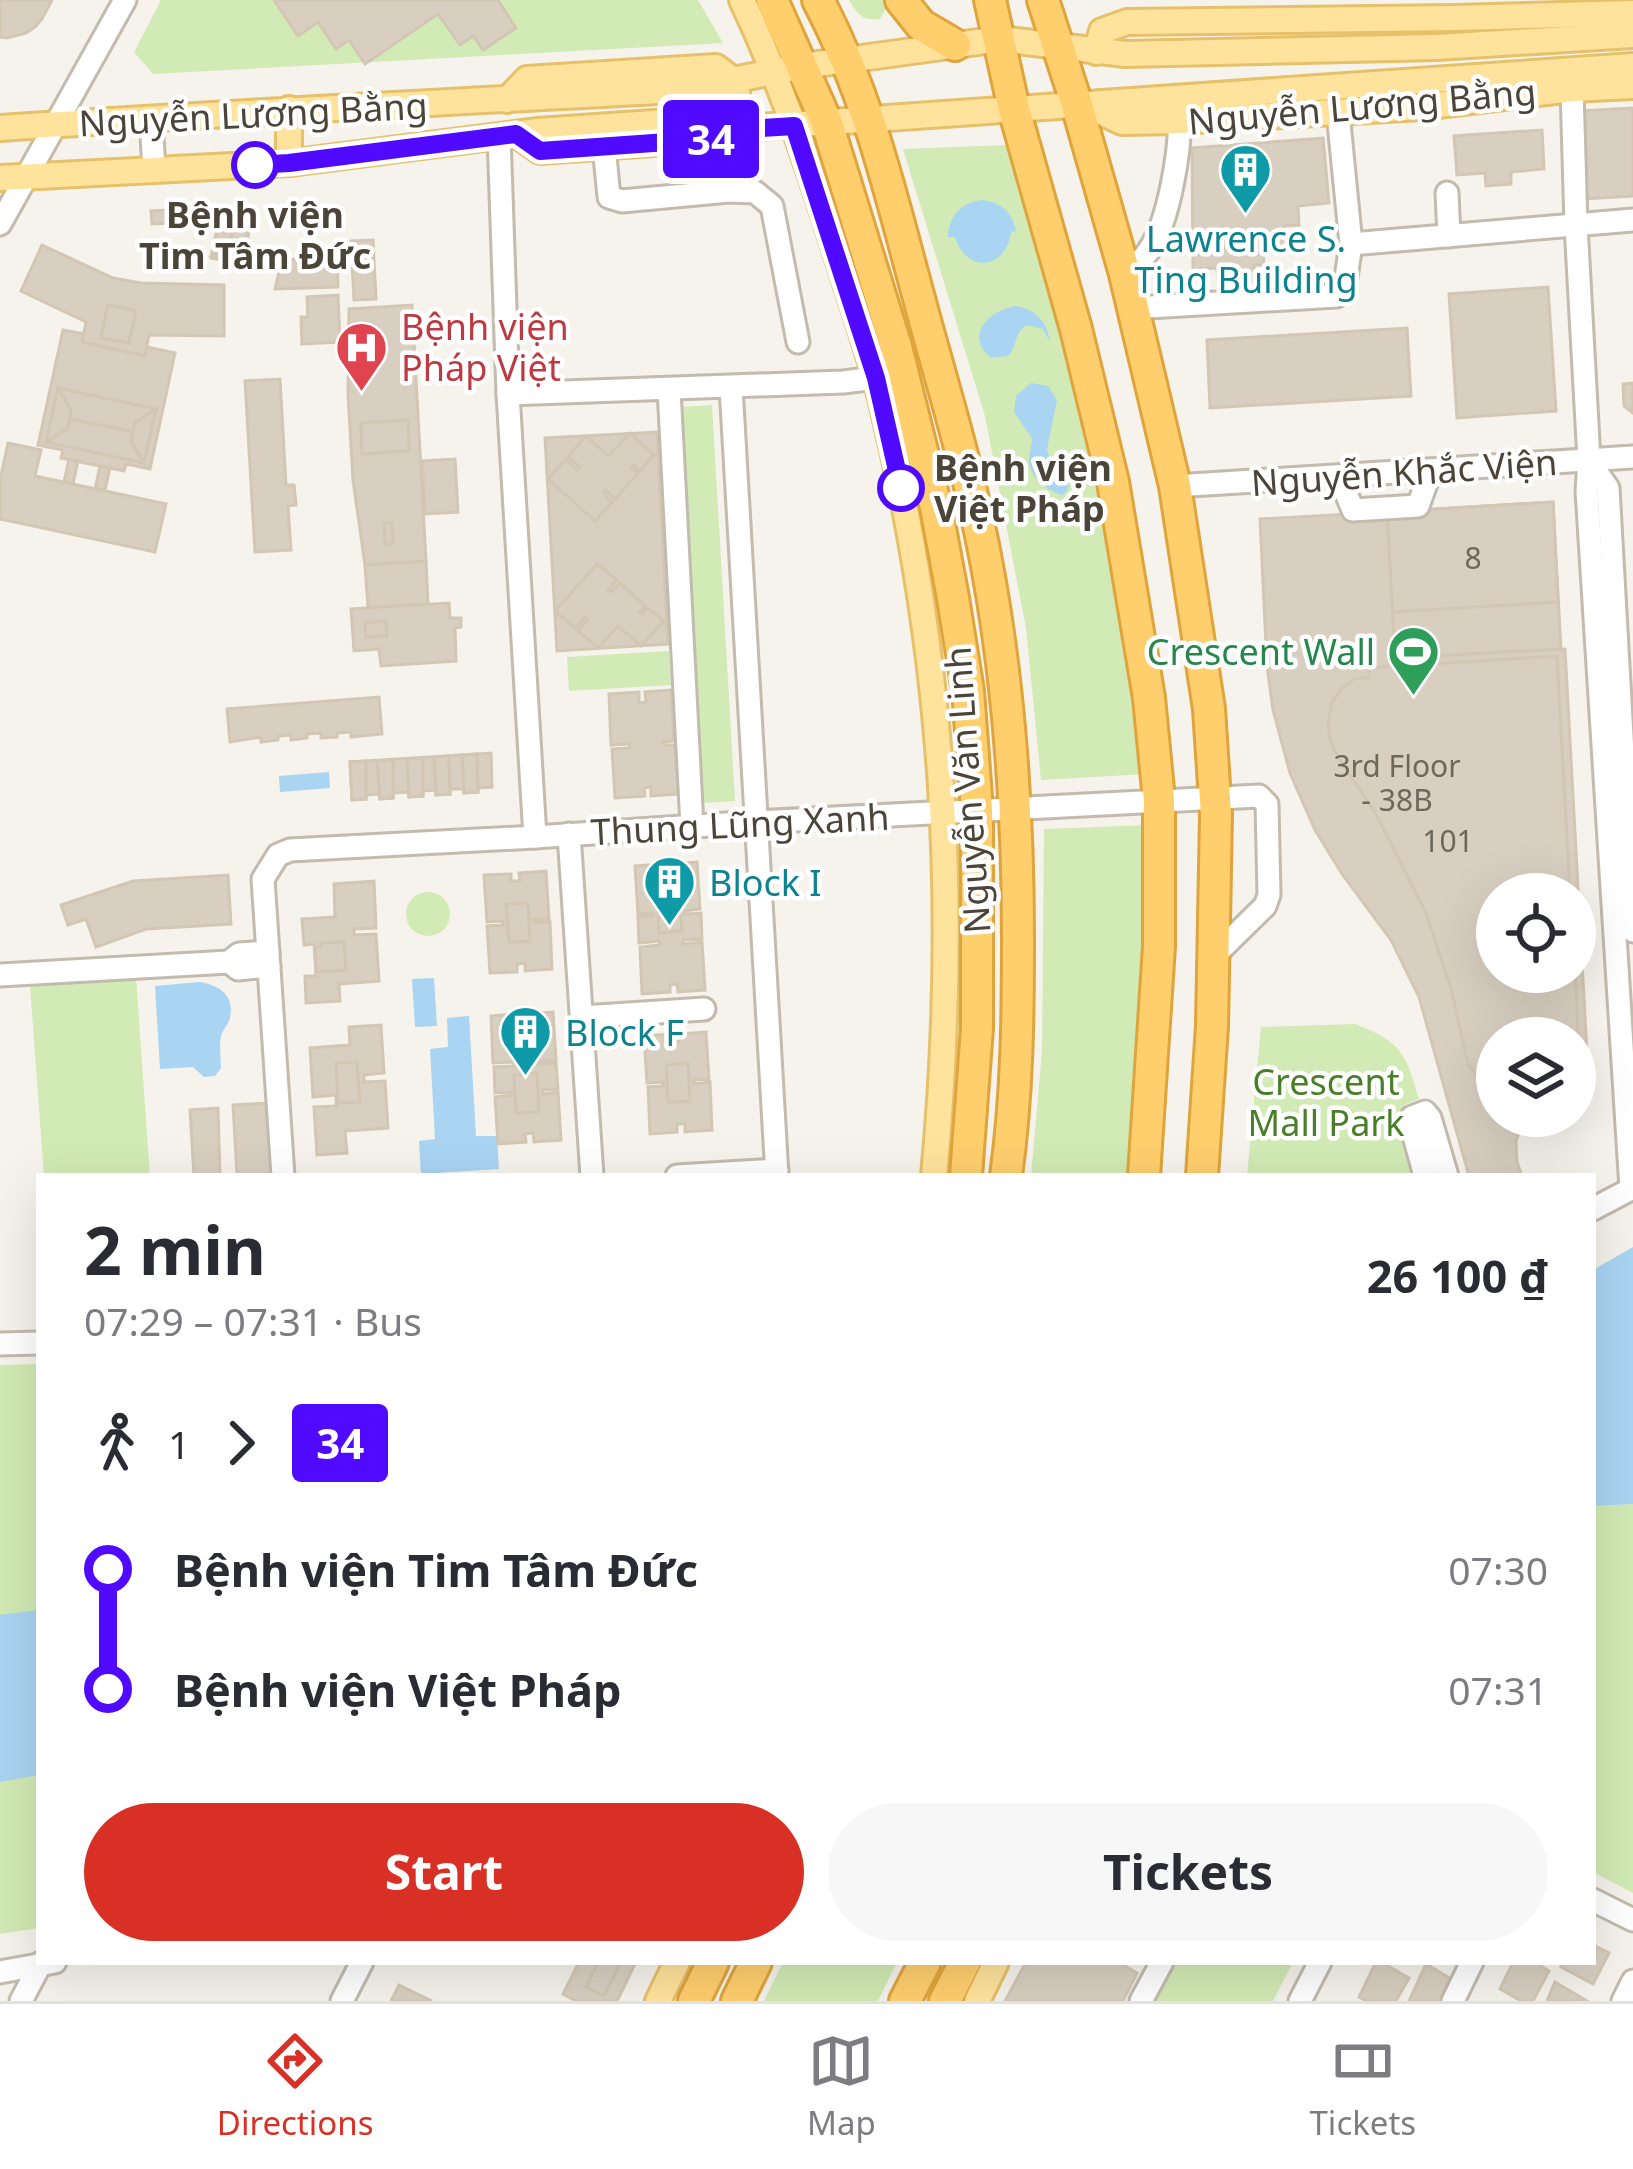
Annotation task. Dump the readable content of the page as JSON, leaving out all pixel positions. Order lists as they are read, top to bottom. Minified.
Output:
{"streets":{"highway":["Nguyễn Văn Linh"],"main road":["Nguyễn Lương Bằng"],"street":["Nguyễn Khắc Viện","Thung Lũng Xanh"]},"crossings":[["Nguyễn Lương Bằng","Nguyễn Văn Linh"],["Nguyễn Văn Linh","Thung Lũng Xanh"]],"parks":["Crescent Mall Park"],"places":{"other":["Bệnh viện Tim Tâm Đức","Bệnh viện Việt Pháp"],"building":["Lawrence S. Ting Building","Block I","Block F"],"hospital":["Bệnh viện Pháp Việt"],"sports":["Crescent Wall"]},"lines":["bus line 34"],"house_numbers":["8","3rd Floor - 38B","101"],"page":{"on_map":"34","heading":["2 min","07:29 – 07:31 · Bus","26 100 ₫"],"legs":["1","34"],"list":[{"name":"Bệnh viện Tim Tâm Đức","value":"07:30"},{"name":"Bệnh viện Việt Pháp","value":"07:31"}],"buttons":["Start","Tickets"],"tabs":["Directions","Map","Tickets"]}}
